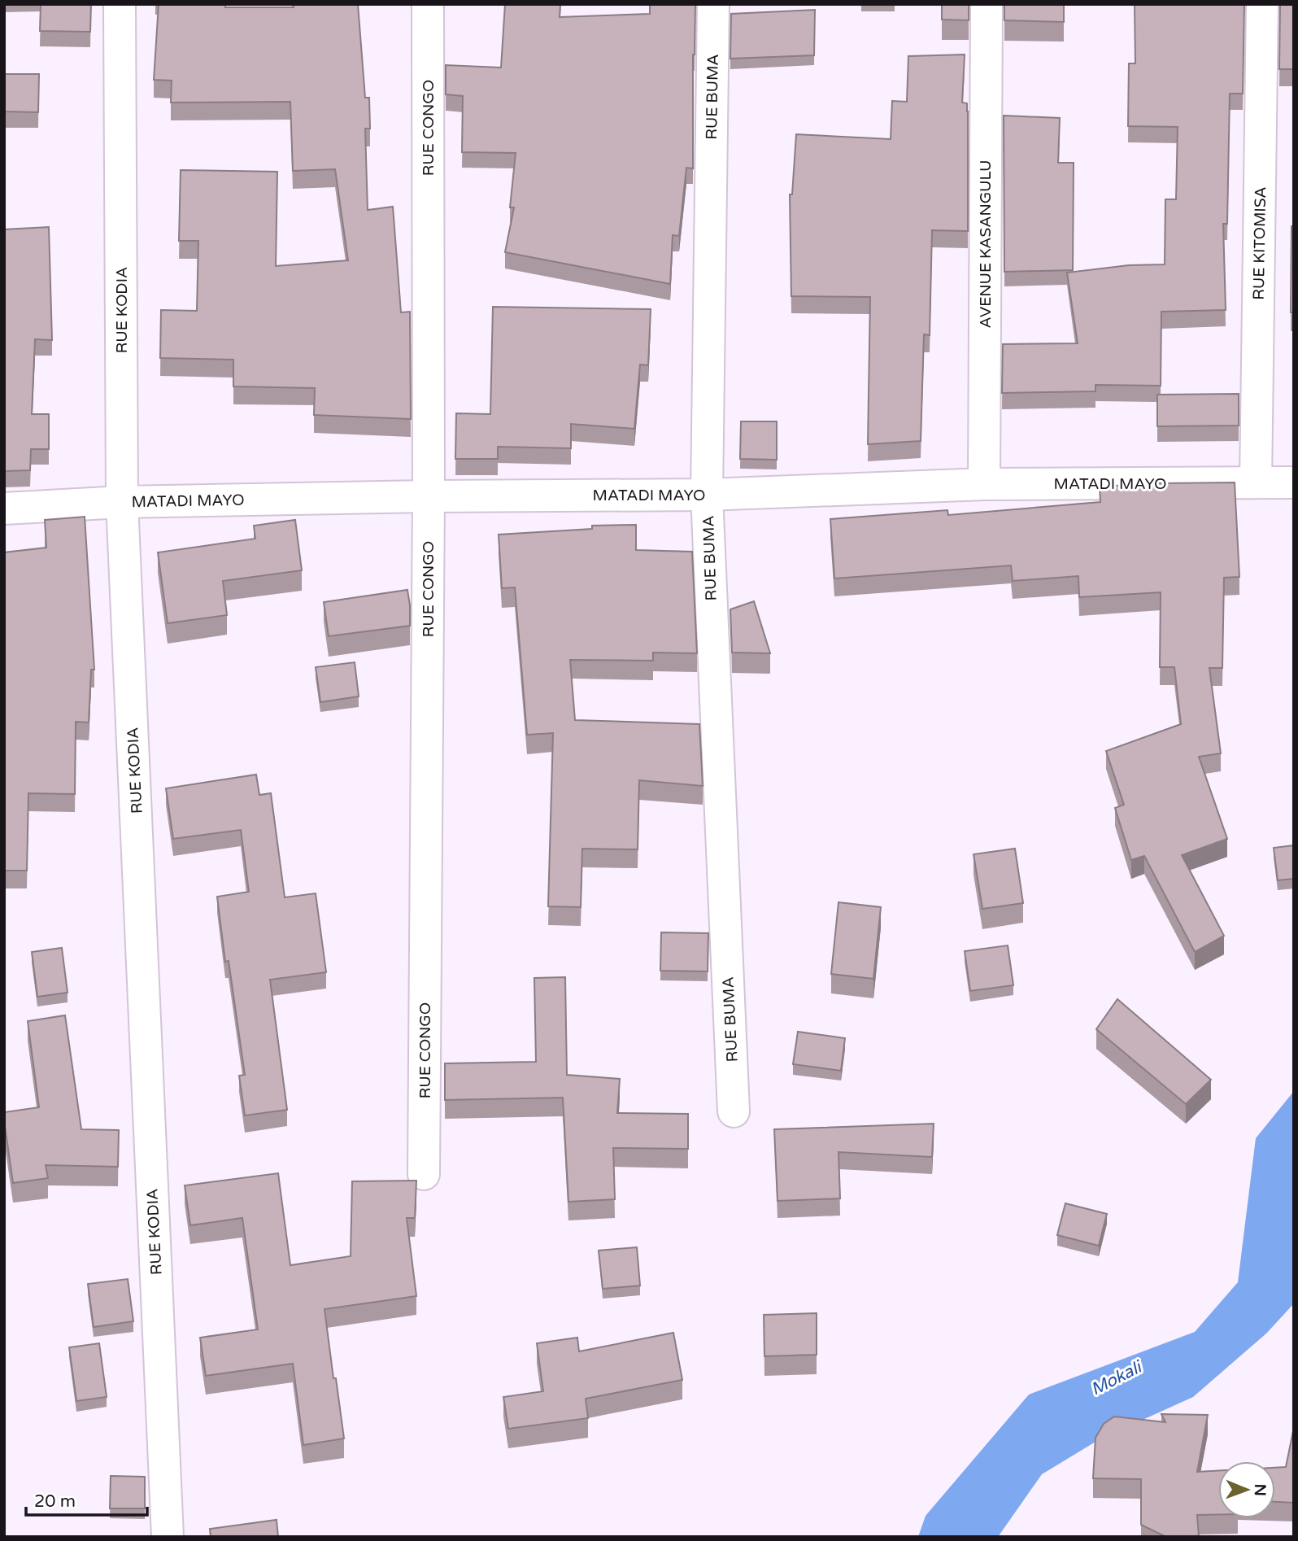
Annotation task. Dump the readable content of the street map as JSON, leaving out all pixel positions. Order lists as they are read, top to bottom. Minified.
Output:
{"streets":{"street":["RUE BUMA","RUE CONGO","RUE KITOMISA","AVENUE KASANGULU","RUE KODIA","MATADI MAYO"]},"crossings":[["RUE BUMA","MATADI MAYO"],["RUE CONGO","MATADI MAYO"],["RUE KITOMISA","MATADI MAYO"],["AVENUE KASANGULU","MATADI MAYO"],["RUE KODIA","MATADI MAYO"]],"water":["Mokali"],"scale_bar":"20 m","north":"right"}
